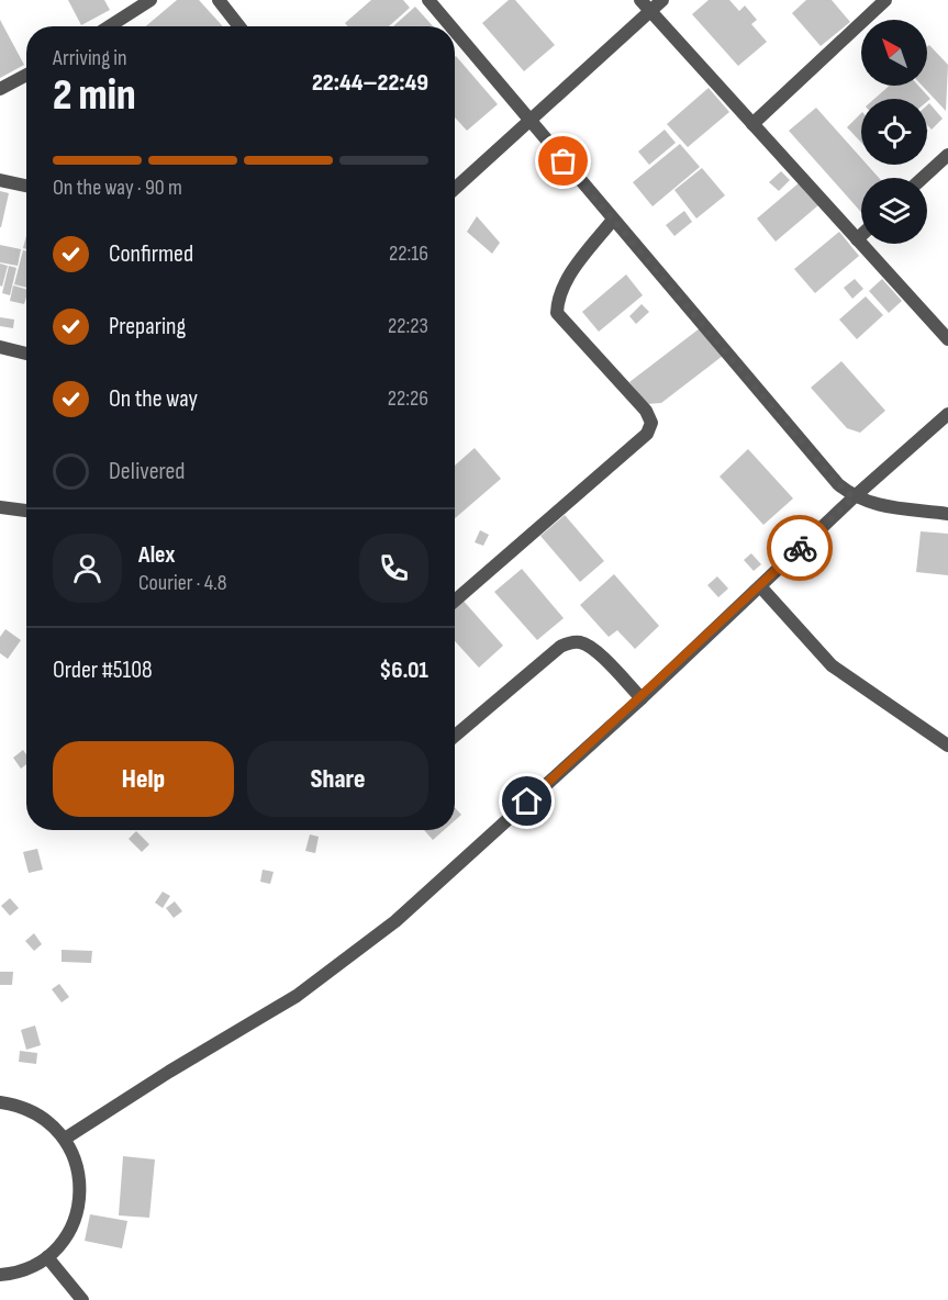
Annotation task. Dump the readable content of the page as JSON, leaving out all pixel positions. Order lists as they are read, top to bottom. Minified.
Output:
{"north":"top left","page":{"heading":["2 min","Arriving in","22:44–22:49"],"panel":["Alex","Courier · 4.8","Order #5108","$6.01"],"bar":"On the way · 90 m","list":[["Confirmed","22:16"],["Preparing","22:23"],["On the way","22:26"],"Delivered"],"buttons":["Help","Share"]}}
